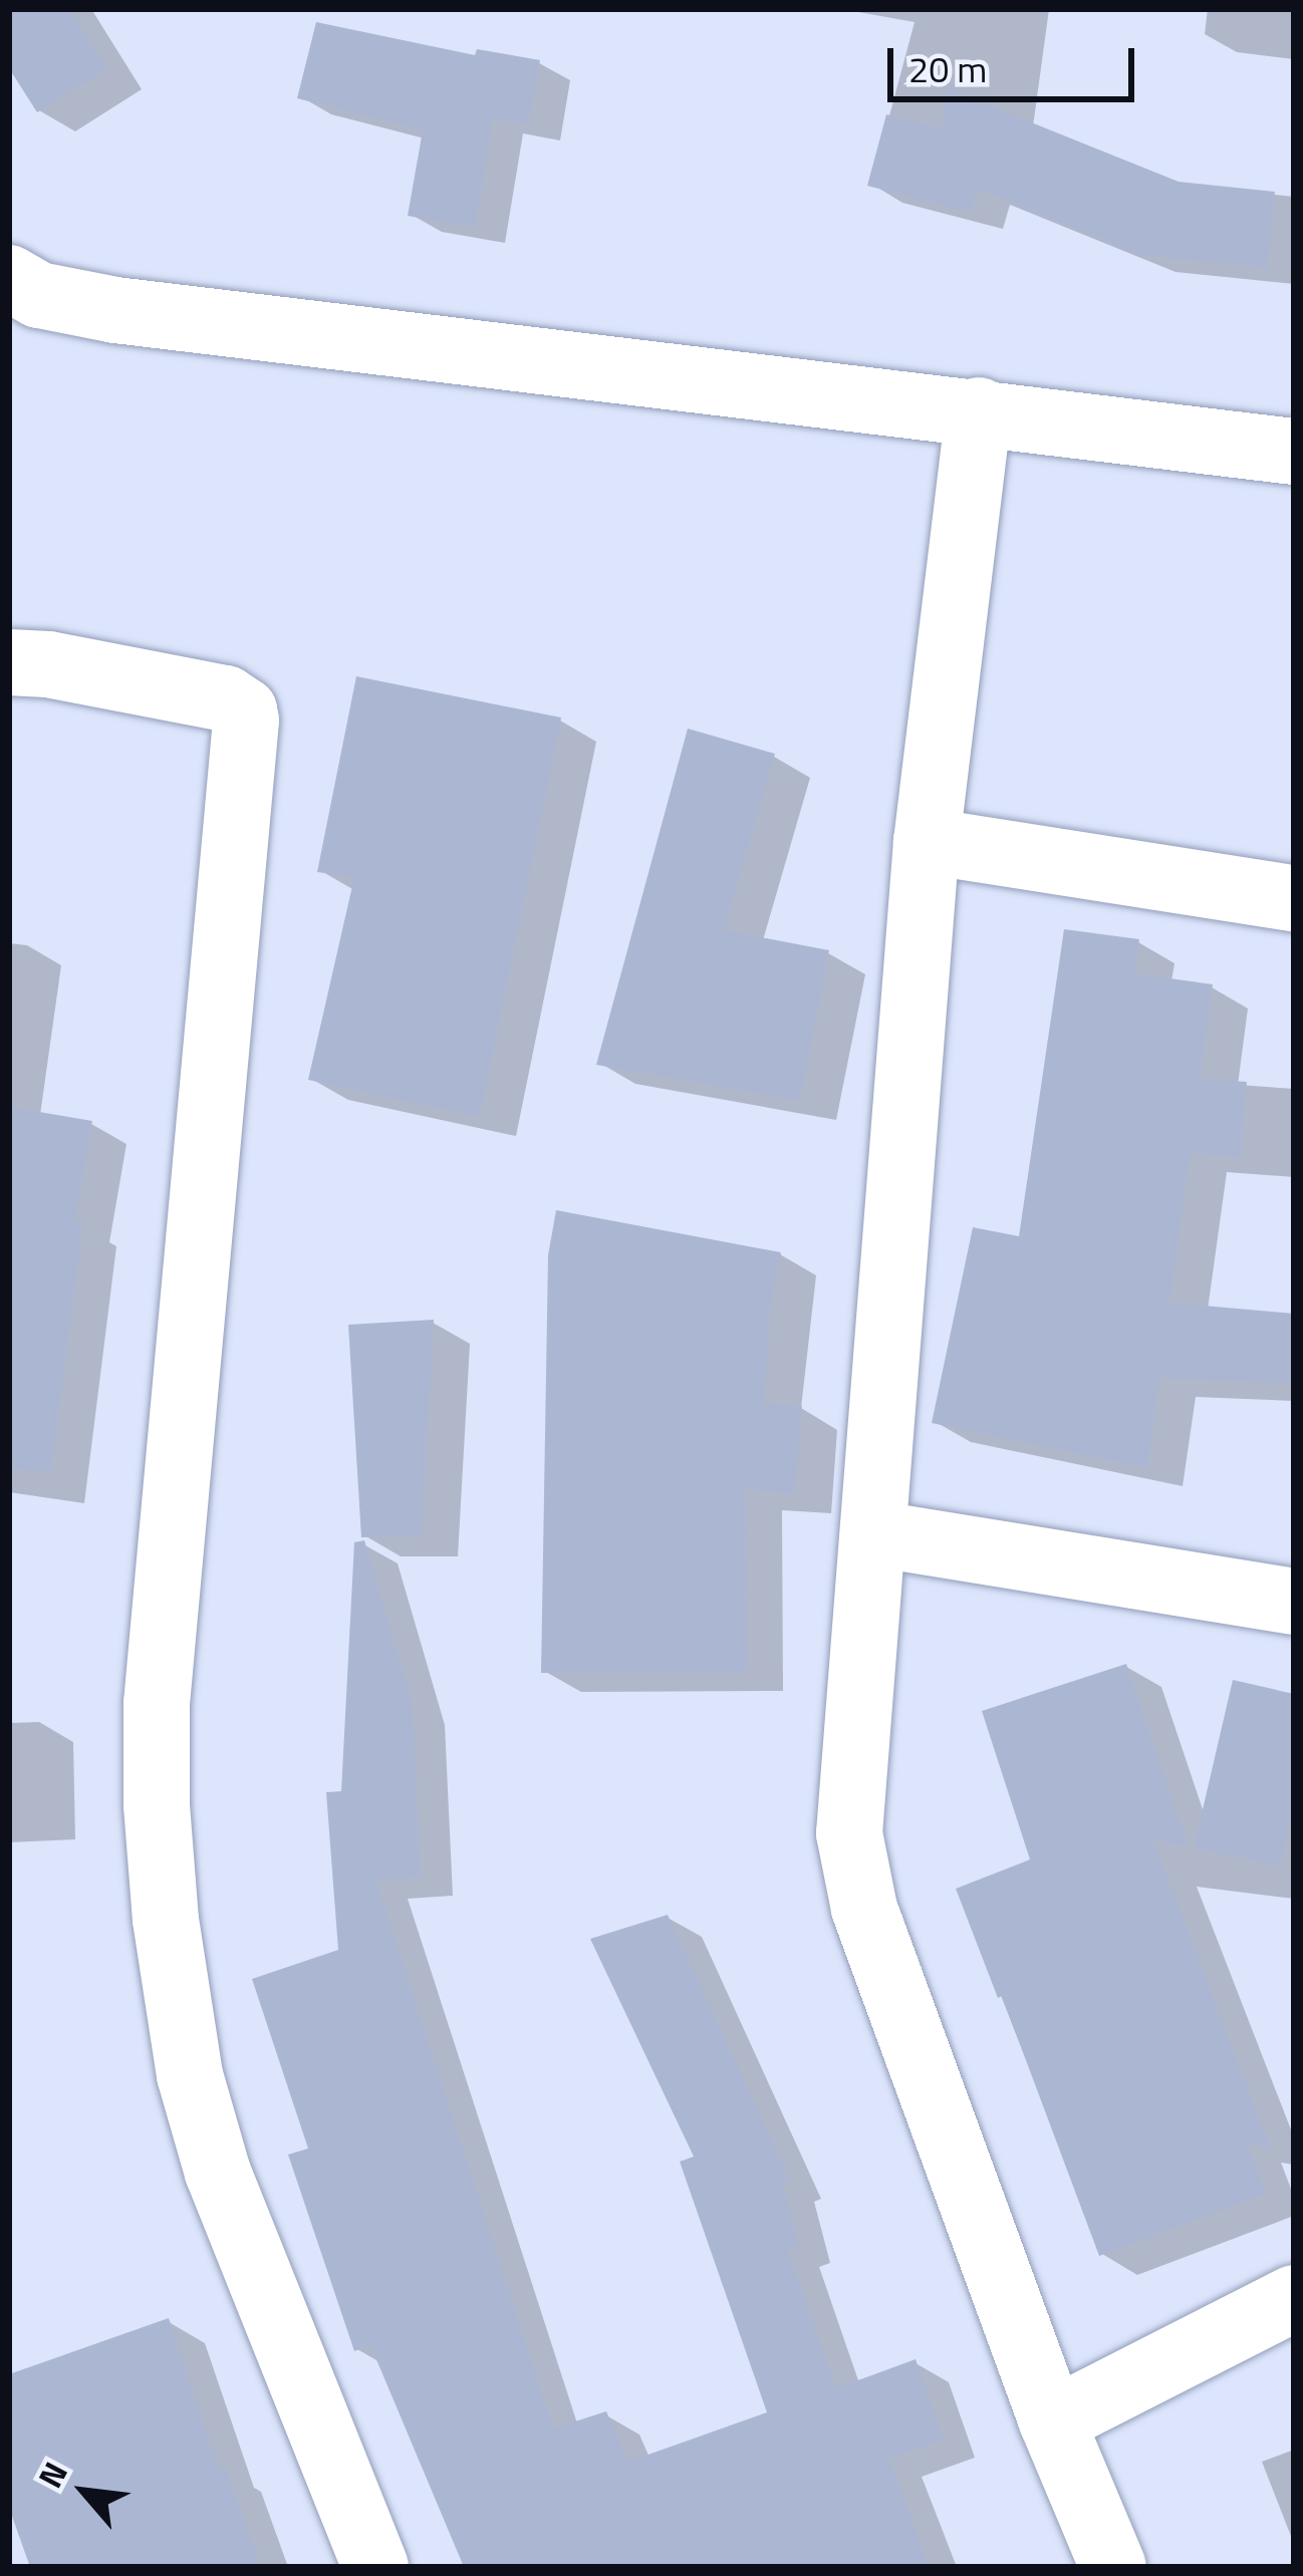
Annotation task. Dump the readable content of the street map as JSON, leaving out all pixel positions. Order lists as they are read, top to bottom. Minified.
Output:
{"scale_bar":"20 m","north":"top left"}
